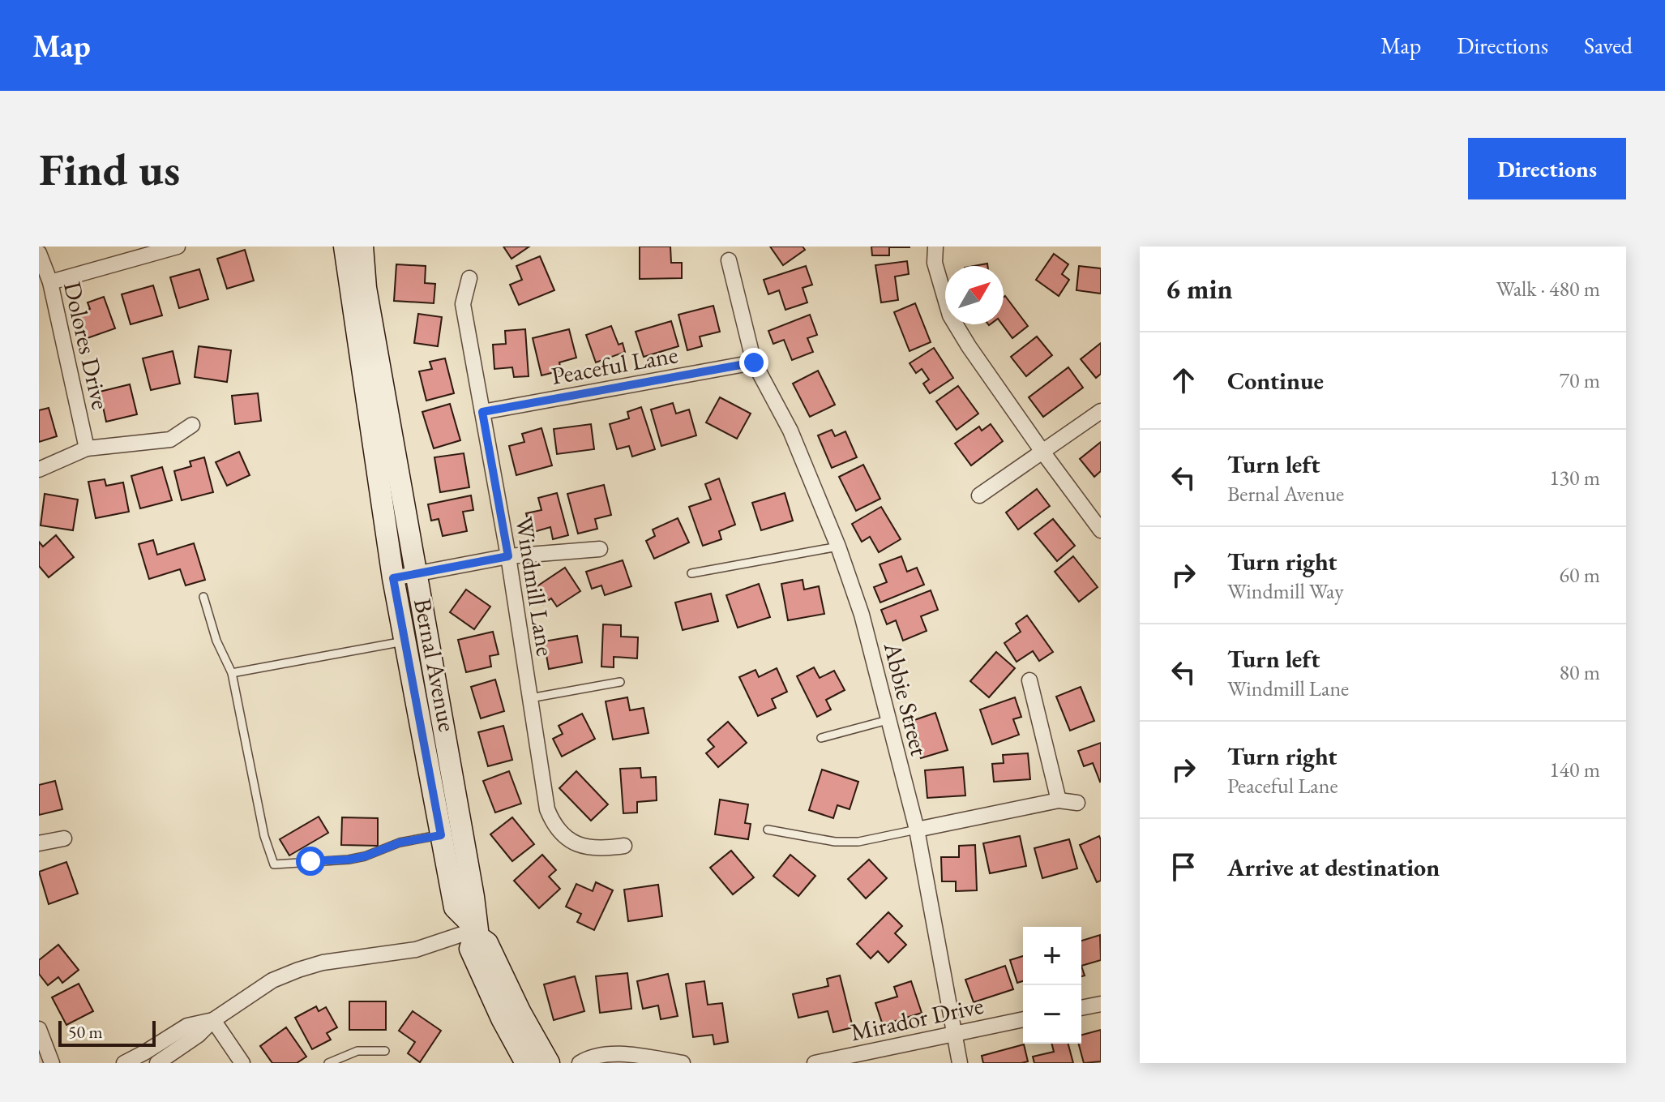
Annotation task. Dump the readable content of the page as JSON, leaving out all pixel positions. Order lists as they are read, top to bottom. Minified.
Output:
{"streets":{"main road":["Bernal Avenue"],"street":["Dolores Drive","Peaceful Lane","Windmill Lane","Abbie Street","Mirador Drive"]},"crossings":[["Peaceful Lane","Windmill Lane"],["Peaceful Lane","Abbie Street"],["Abbie Street","Mirador Drive"]],"scale_bar":"50 m","north":"top right","page":{"header":"Map","nav":["Map","Directions","Saved"],"buttons":"Directions","title":"Find us","heading":["6 min","Walk · 480 m"],"list":[["Continue","70 m"],["Turn left","Bernal Avenue","130 m"],["Turn right","Windmill Way","60 m"],["Turn left","Windmill Lane","80 m"],["Turn right","Peaceful Lane","140 m"],"Arrive at destination"],"map_buttons":["+","−"],"scale":"50 m"}}
